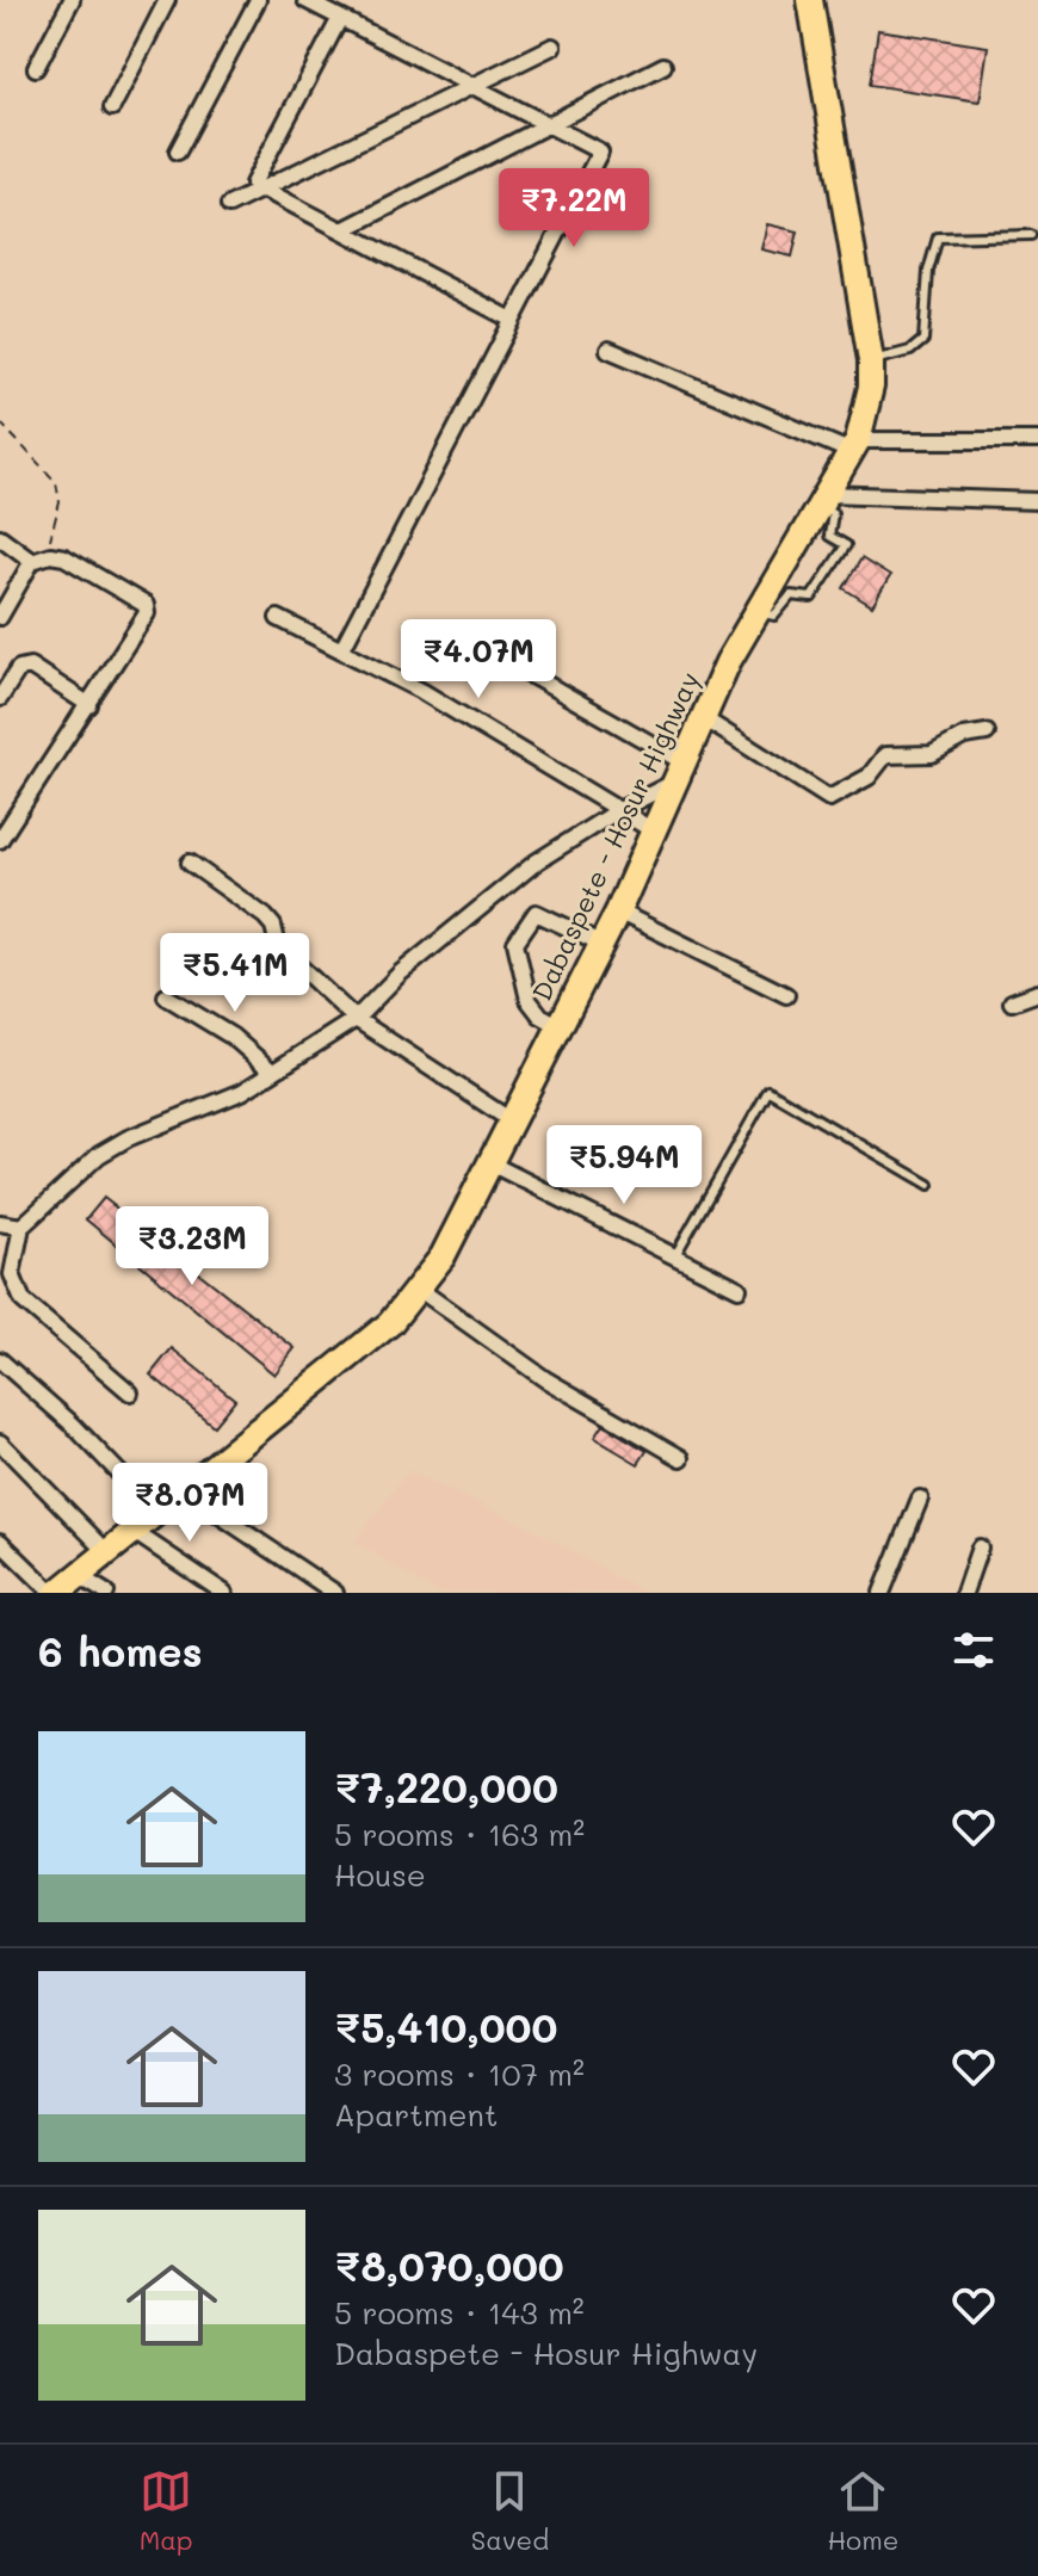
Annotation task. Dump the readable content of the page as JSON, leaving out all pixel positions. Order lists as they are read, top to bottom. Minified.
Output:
{"streets":{"highway":["Dabaspete - Hosur Highway"]},"page":{"price":["₹7.22M","₹4.07M","₹5.41M","₹5.94M","₹3.23M","₹8.07M"],"heading":"6 homes","list":[{"name":"₹7,220,000","note":"5 rooms · 163 m² · House"},{"name":"₹5,410,000","note":"3 rooms · 107 m² · Apartment"},{"name":"₹8,070,000","note":"5 rooms · 143 m² · Dabaspete - Hosur Highway"}],"tabs":["Map","Saved","Home"]}}
